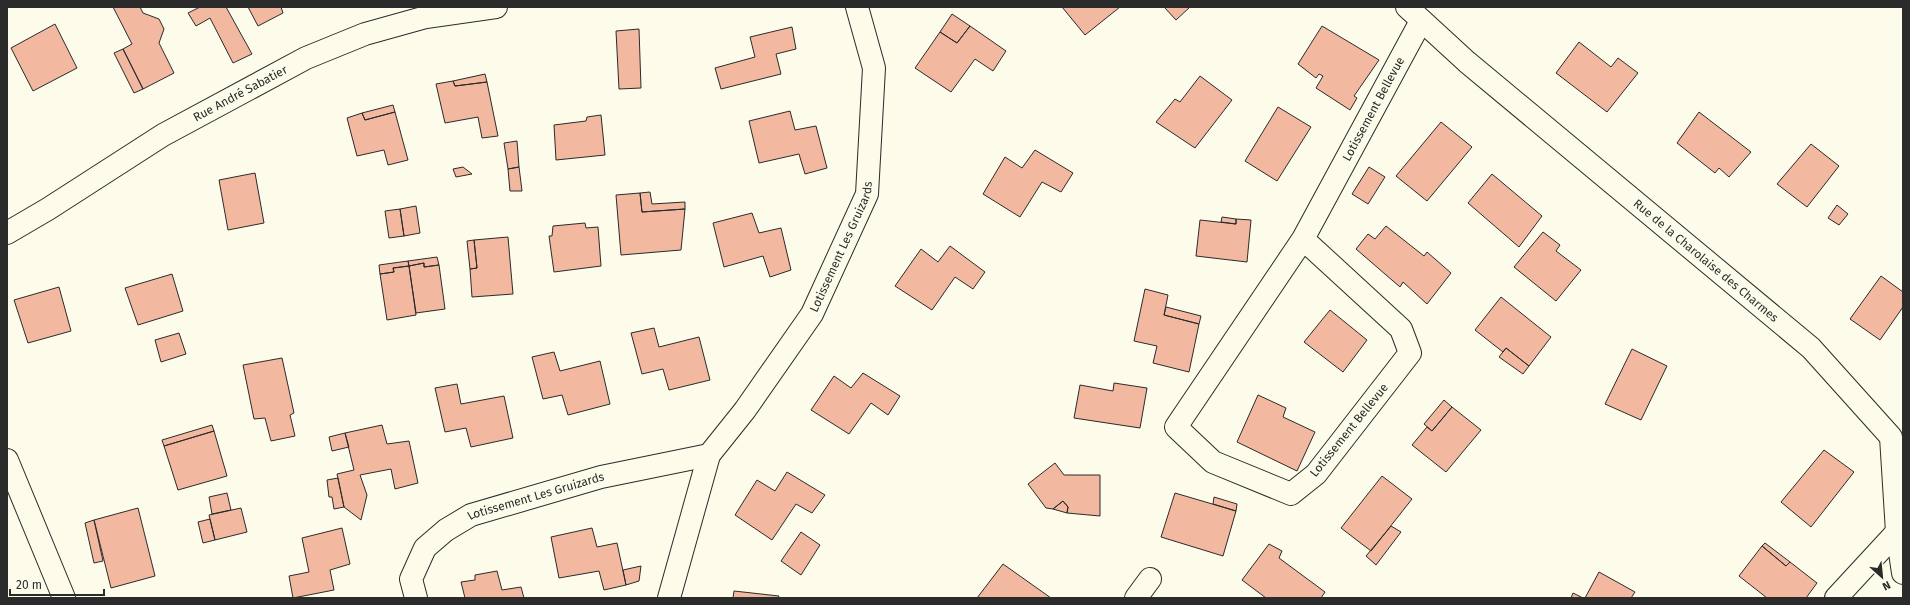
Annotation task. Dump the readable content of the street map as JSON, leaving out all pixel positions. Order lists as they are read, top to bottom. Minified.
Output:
{"streets":{"street":["Rue André Sabatier","Lotissement Bellevue","Lotissement Les Gruizards","Rue de la Charolaise des Charmes"]},"crossings":[["Lotissement Bellevue","Rue de la Charolaise des Charmes"]],"scale_bar":"20 m","north":"bottom right"}
